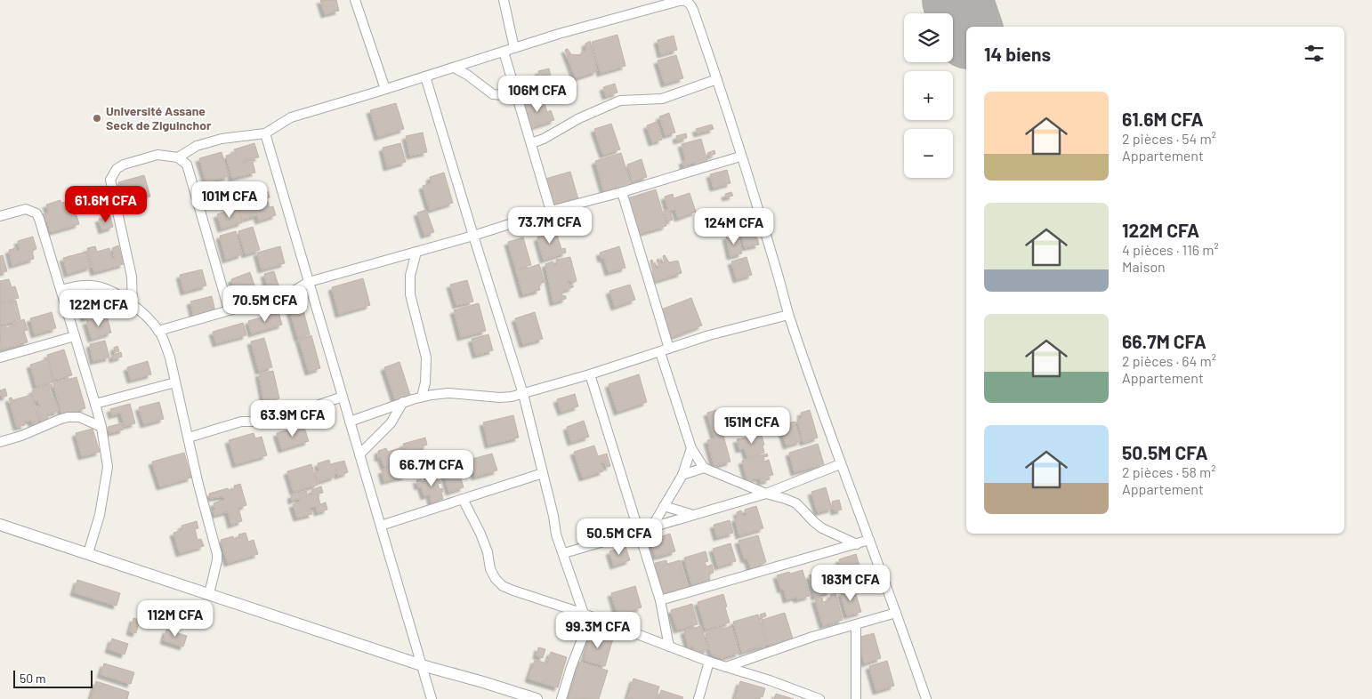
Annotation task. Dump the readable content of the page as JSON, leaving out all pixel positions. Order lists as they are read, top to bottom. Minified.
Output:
{"places":["Université Assane Seck de Ziguinchor"],"scale_bar":"50 m","page":{"map_buttons":["+","−"],"heading":"14 biens","price":["106M CFA","101M CFA","61.6M CFA","73.7M CFA","124M CFA","70.5M CFA","122M CFA","63.9M CFA","151M CFA","66.7M CFA","50.5M CFA","183M CFA","112M CFA","99.3M CFA"],"list":[{"name":"61.6M CFA","note":"2 pièces · 54 m² · Appartement"},{"name":"122M CFA","note":"4 pièces · 116 m² · Maison"},{"name":"66.7M CFA","note":"2 pièces · 64 m² · Appartement"},{"name":"50.5M CFA","note":"2 pièces · 58 m² · Appartement"}],"scale":"50 m"}}
